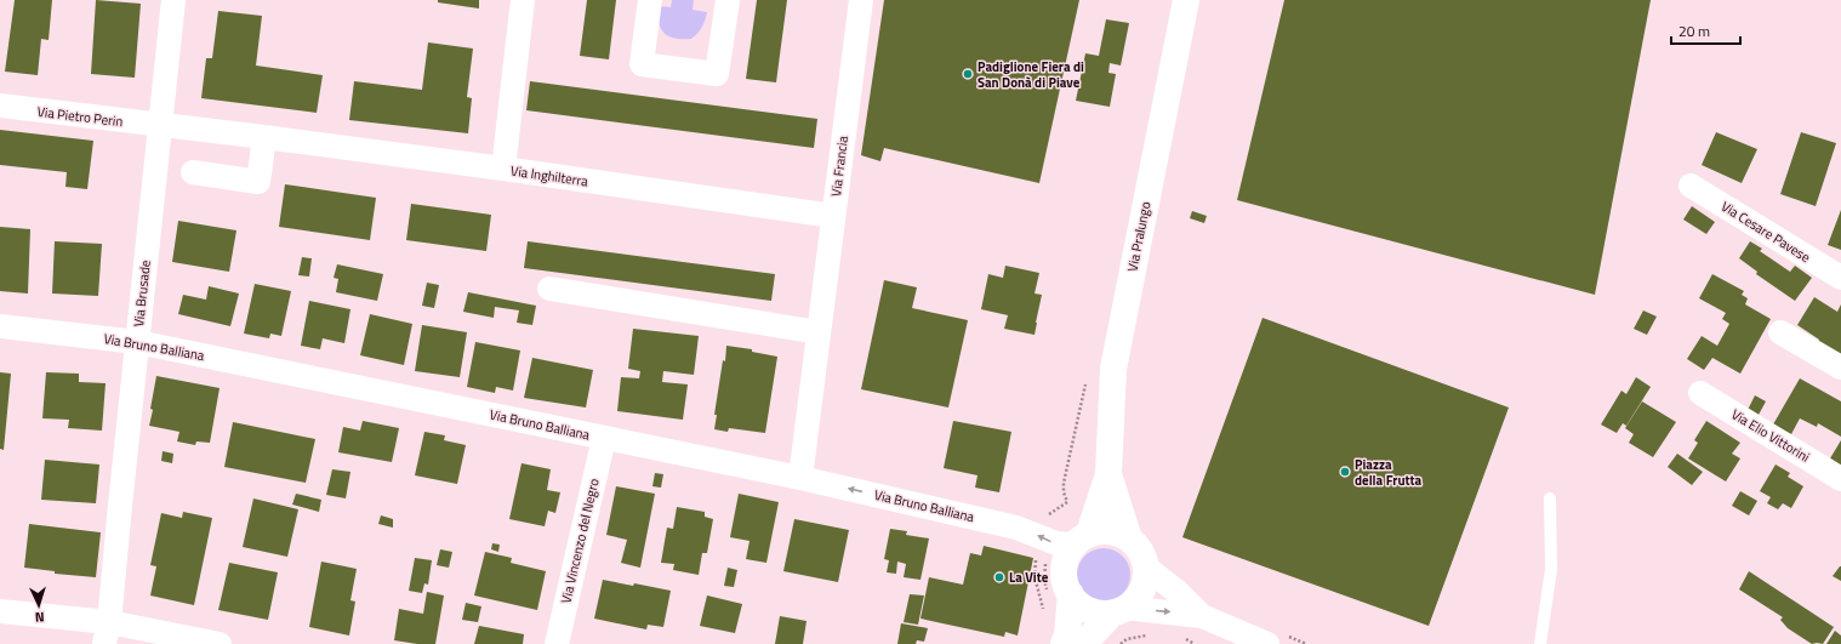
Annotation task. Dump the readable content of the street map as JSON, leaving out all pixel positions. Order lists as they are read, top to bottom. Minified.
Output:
{"streets":{"street":["Via Pietro Perin","Via Francia","Via Inghilterra","Via Cesare Pavese","Via Pralungo","Via Brusade","Via Bruno Balliana","Via Elio Vittorini","Via Vincenzo del Negro"]},"crossings":[["Via Pietro Perin","Via Inghilterra"],["Via Pietro Perin","Via Brusade"],["Via Francia","Via Inghilterra"],["Via Francia","Via Bruno Balliana"],["Via Inghilterra","Via Brusade"],["Via Pralungo","Via Bruno Balliana"],["Via Brusade","Via Bruno Balliana"],["Via Bruno Balliana","Via Vincenzo del Negro"]],"places":["Padiglione Fiera di San Donà di Piave","Piazza della Frutta","La Vite"],"scale_bar":"20 m","north":"bottom"}
